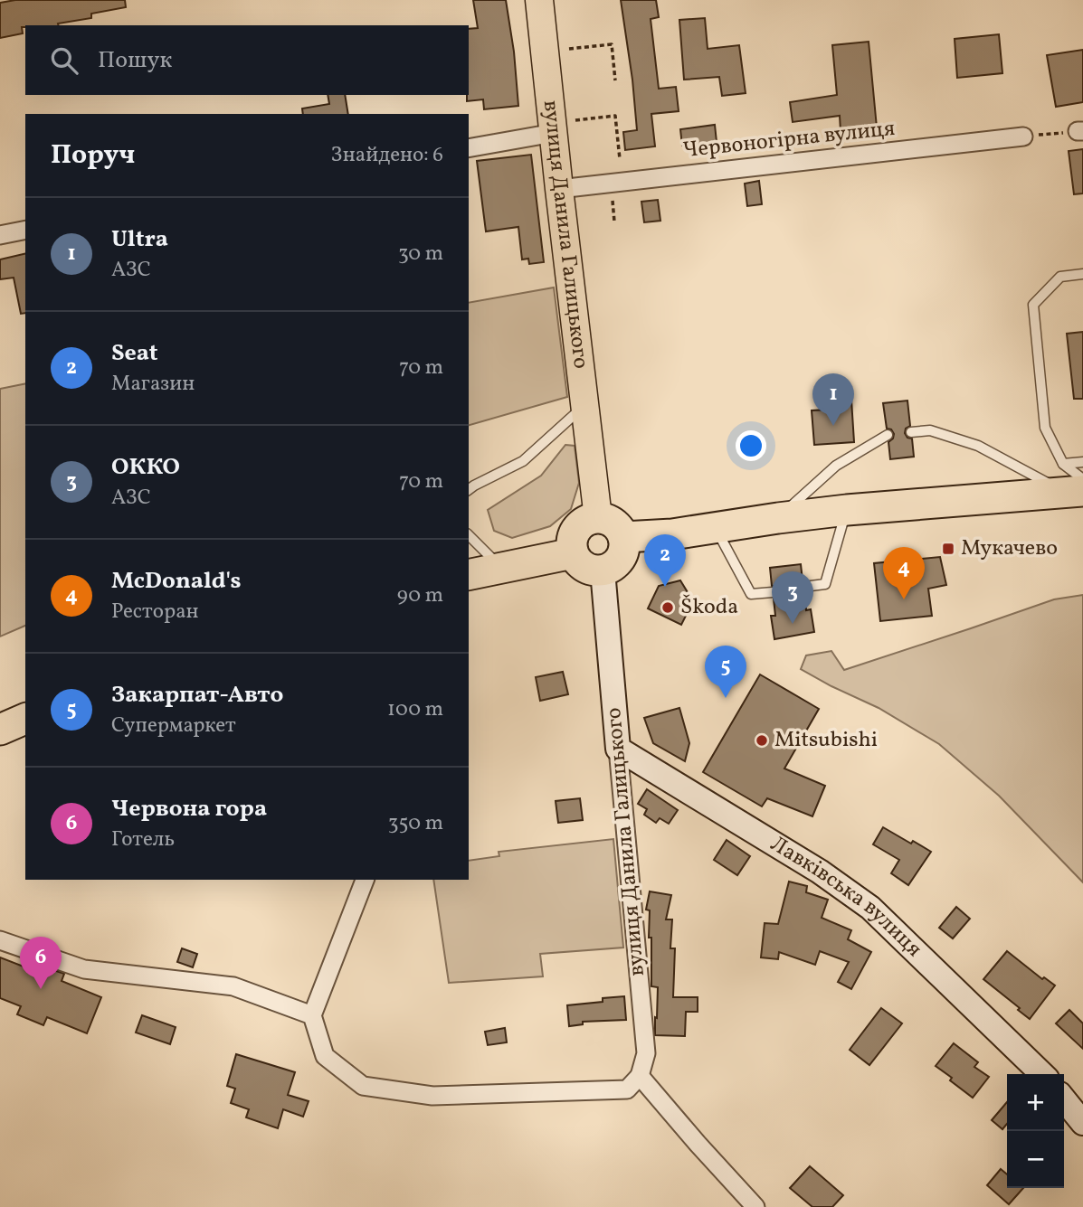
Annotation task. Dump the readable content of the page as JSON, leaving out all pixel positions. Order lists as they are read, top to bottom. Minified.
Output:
{"streets":{"main road":["вулиця Данила Галицького"],"street":["Червоногірна вулиця","Лавківська вулиця"]},"crossings":[["Червоногірна вулиця","вулиця Данила Галицького"],["вулиця Данила Галицького","Лавківська вулиця"]],"places":{"transit":["Мукачево"],"other":["Škoda","Mitsubishi"]},"page":{"search":"Пошук","heading":["Поруч","Знайдено: 6"],"list":[{"mark":"1","name":"Ultra","note":"АЗС","value":"30 m"},{"mark":"2","name":"Seat","note":"Магазин","value":"70 m"},{"mark":"3","name":"ОККО","note":"АЗС","value":"70 m"},{"mark":"4","name":"McDonald's","note":"Ресторан","value":"90 m"},{"mark":"5","name":"Закарпат-Авто","note":"Супермаркет","value":"100 m"},{"mark":"6","name":"Червона гора","note":"Готель","value":"350 m"}],"pins":["1","2","4","3","5","6"],"map_buttons":["+","−"]}}
